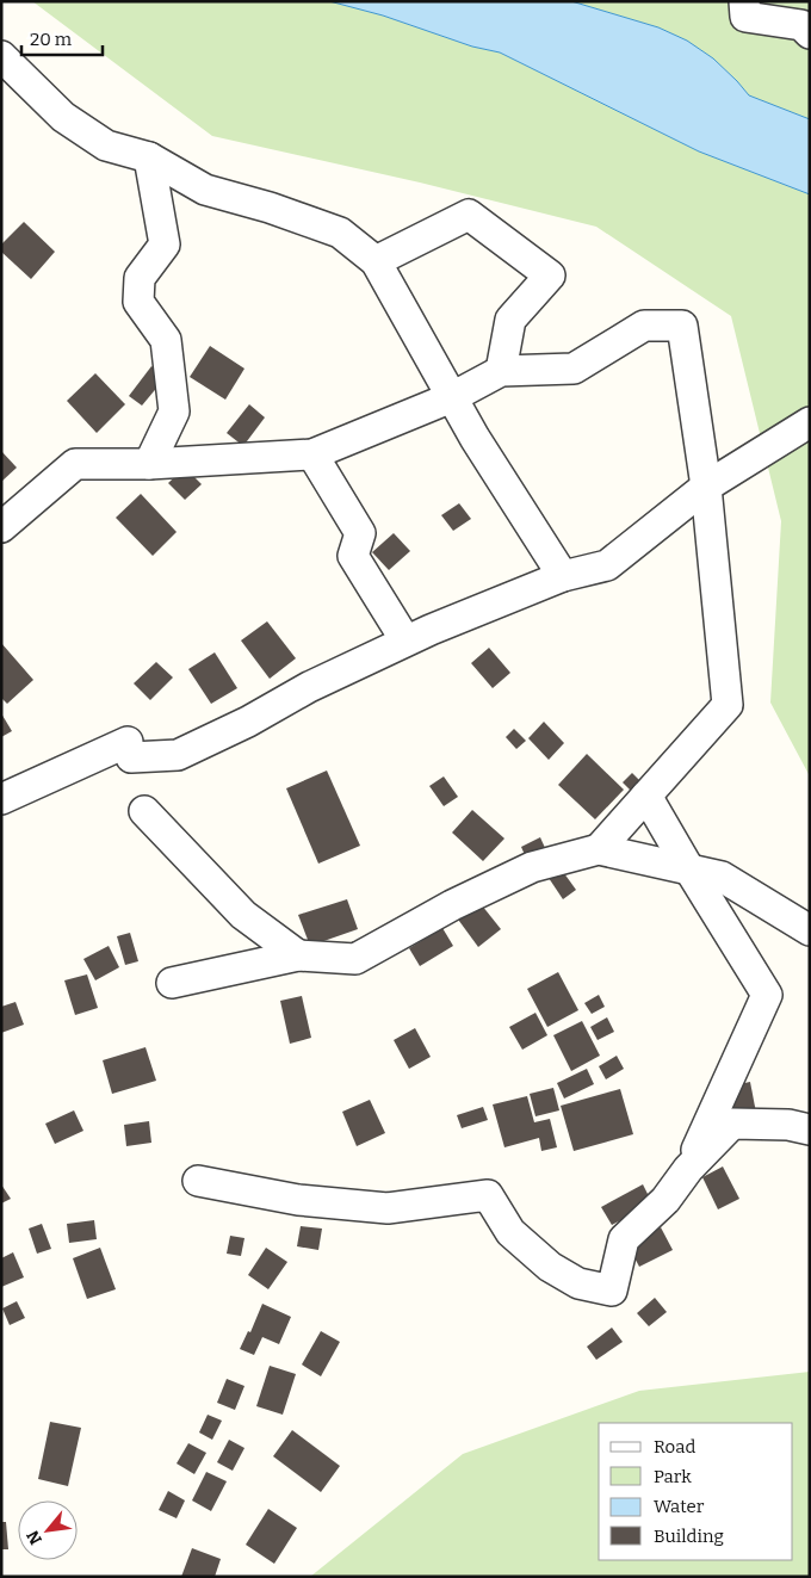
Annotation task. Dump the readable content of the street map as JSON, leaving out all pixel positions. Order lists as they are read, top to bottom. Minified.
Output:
{"legend":["Road","Park","Water","Building"],"scale_bar":"20 m","north":"bottom left"}
